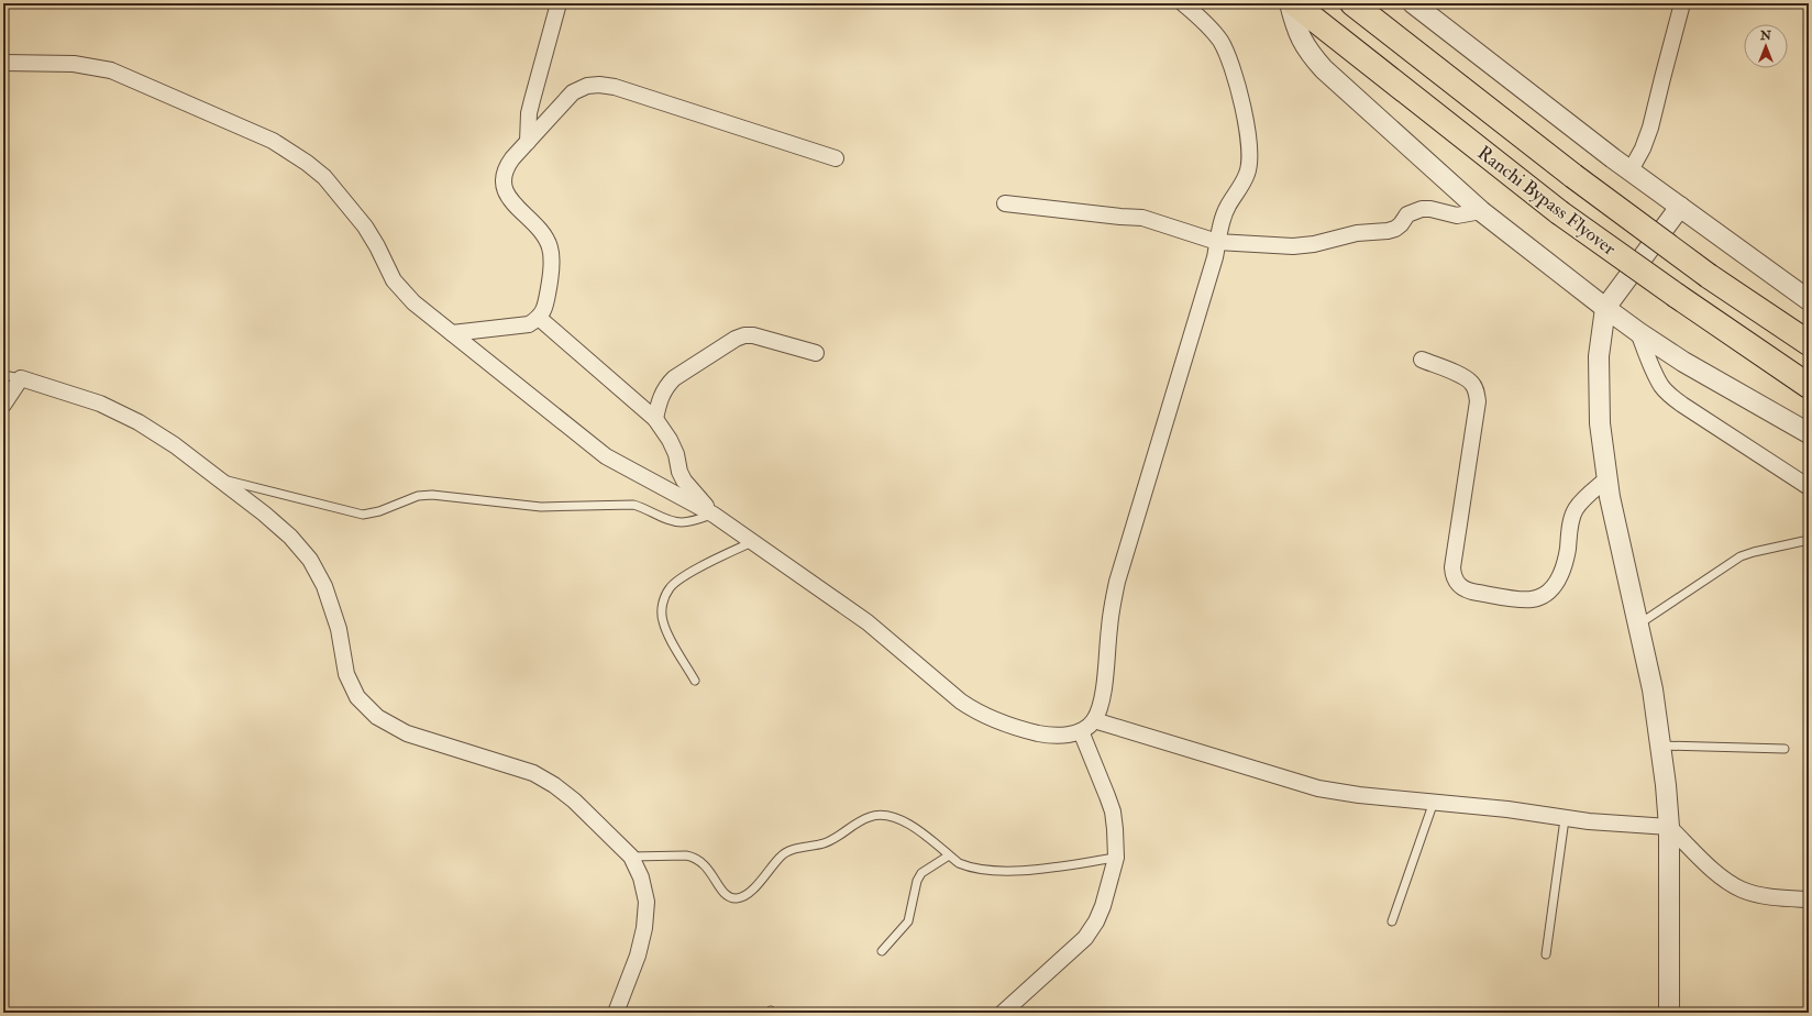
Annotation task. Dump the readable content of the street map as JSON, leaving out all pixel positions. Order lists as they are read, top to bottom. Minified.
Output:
{"streets":{"highway":["Ranchi Bypass Flyover"]},"north":"top"}
